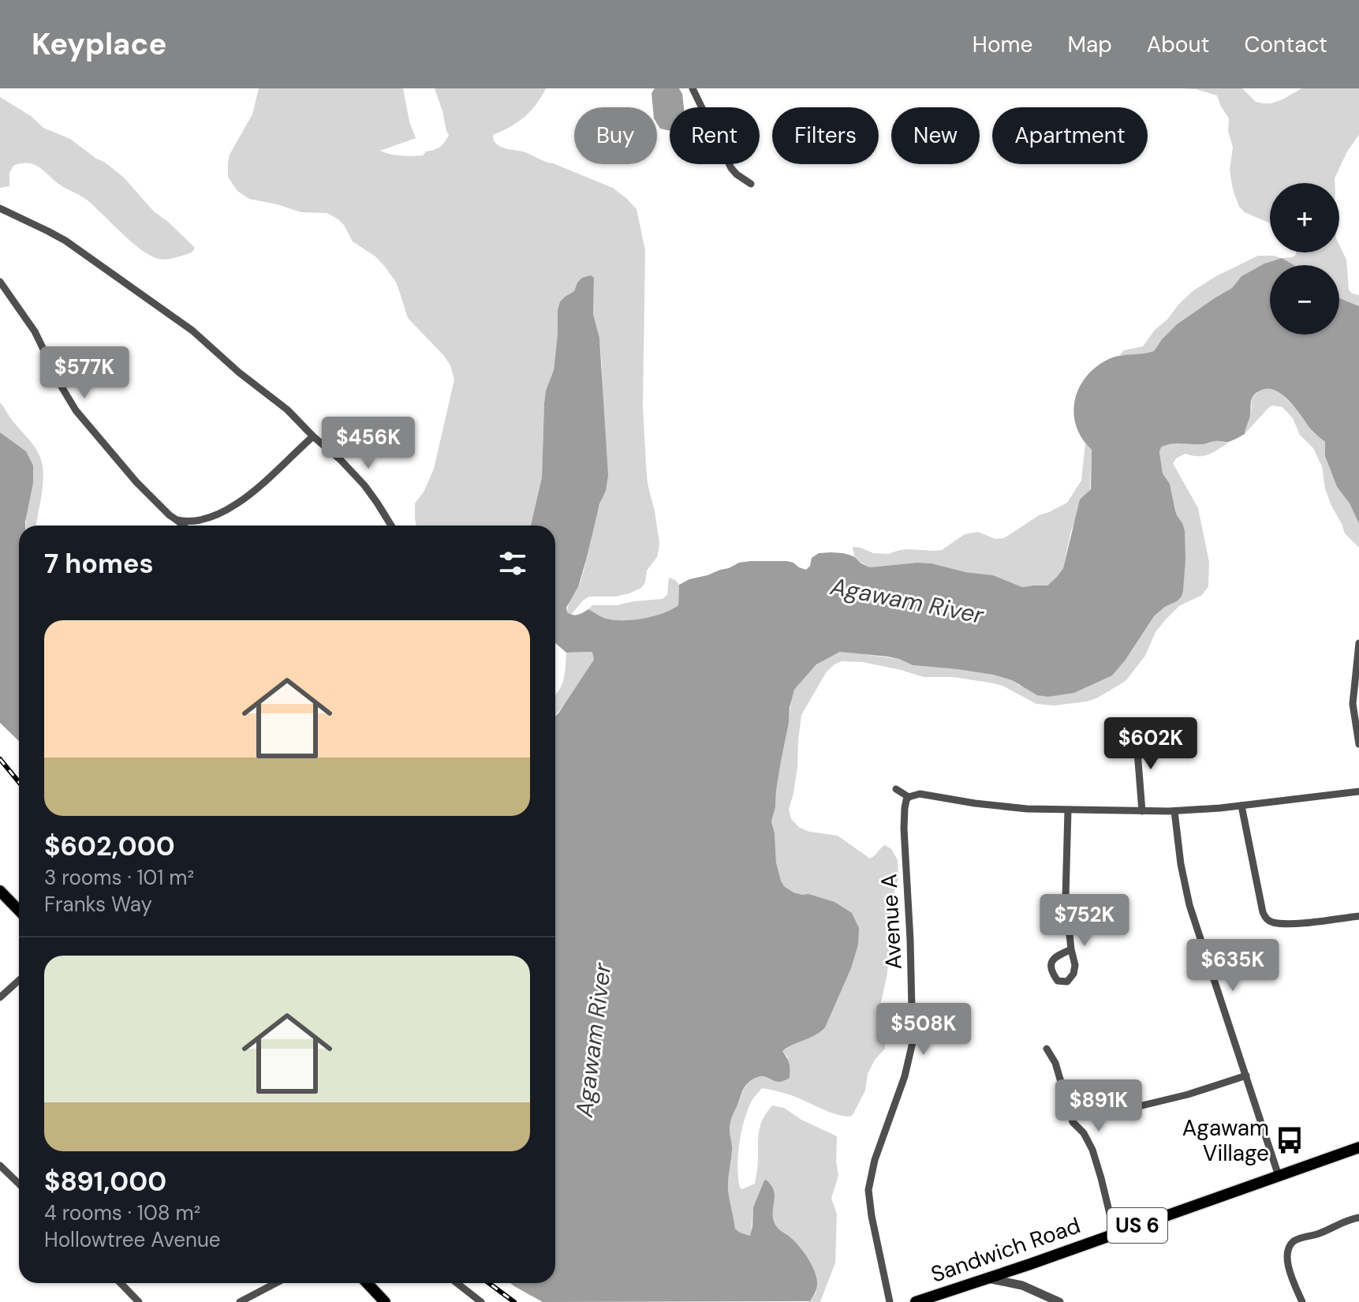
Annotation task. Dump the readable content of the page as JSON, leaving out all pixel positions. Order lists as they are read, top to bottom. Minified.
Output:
{"streets":{"main road":["US 6","Sandwich Road"],"street":["Avenue A"]},"water":["Agawam River"],"places":{"bus stop":["Agawam Village"]},"page":{"header":"Keyplace","nav":["Home","Map","About","Contact"],"chip":["Buy","Rent","Filters","New","Apartment"],"map_buttons":["+","−"],"price":["$577K","$456K","$602K","$752K","$635K","$508K","$891K"],"heading":"7 homes","list":[{"name":"$602,000","note":"3 rooms · 101 m² · Franks Way"},{"name":"$891,000","note":"4 rooms · 108 m² · Hollowtree Avenue"}]}}
